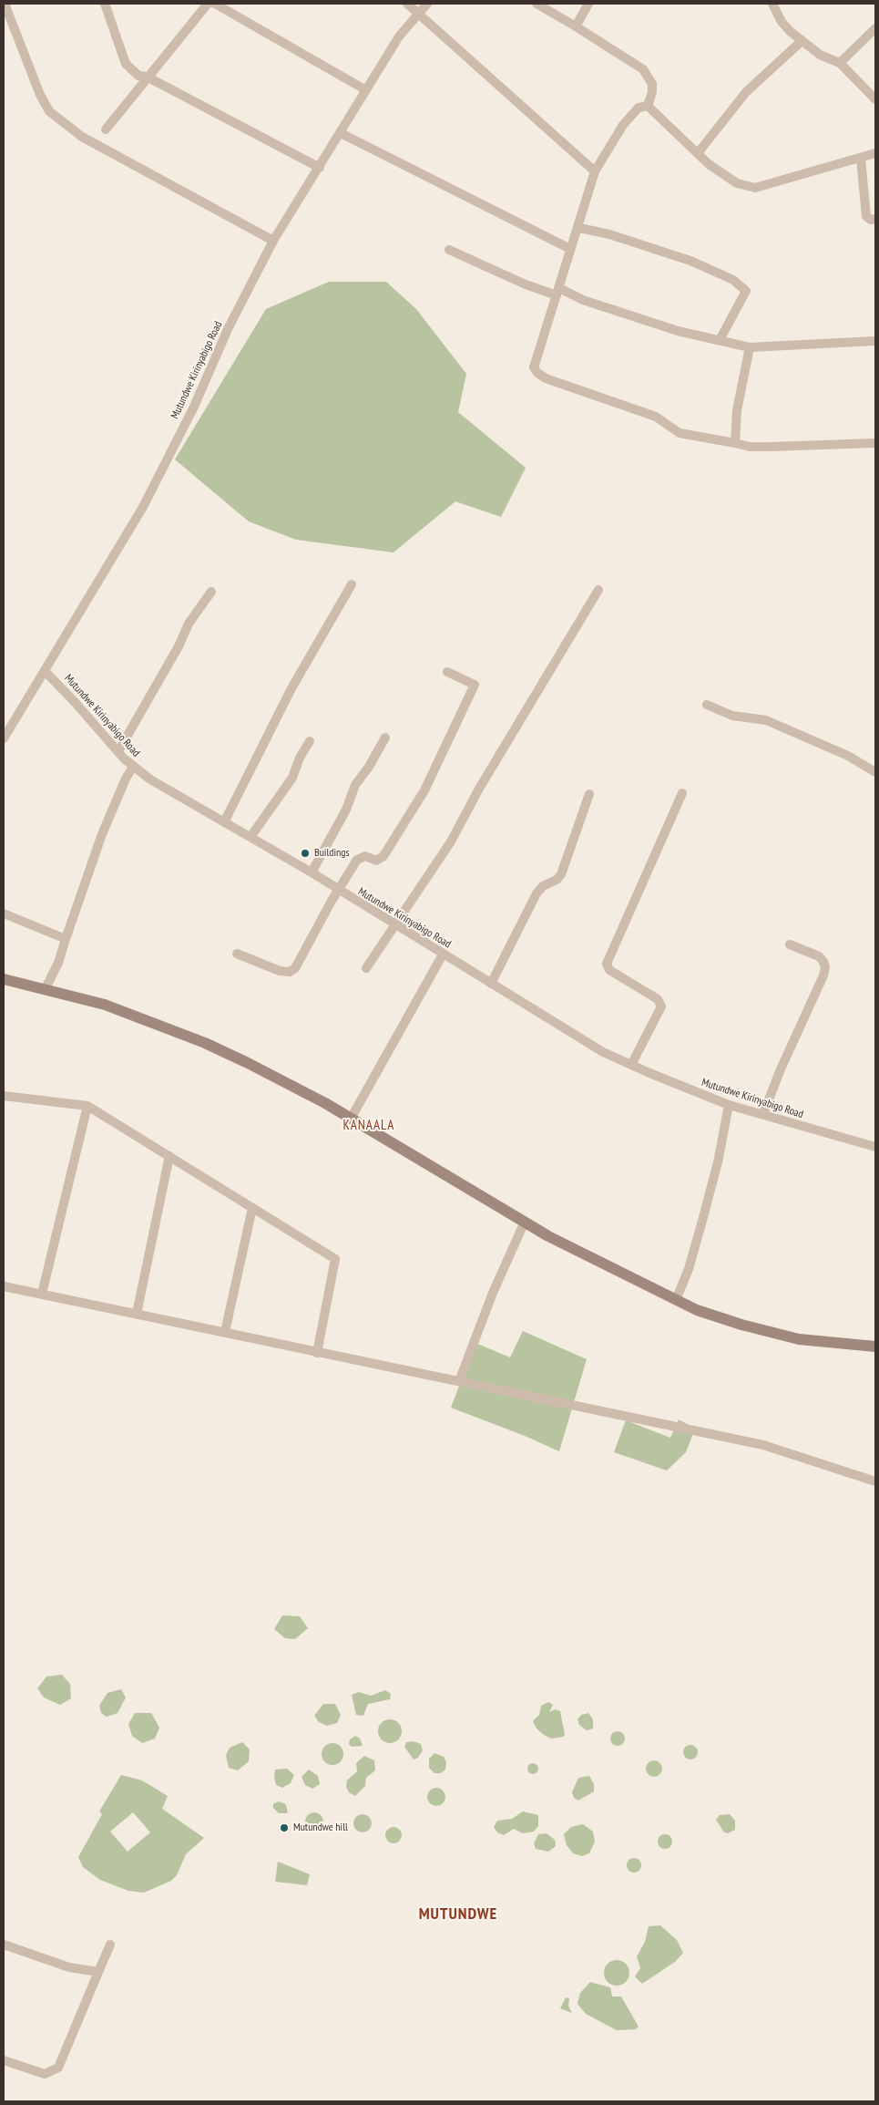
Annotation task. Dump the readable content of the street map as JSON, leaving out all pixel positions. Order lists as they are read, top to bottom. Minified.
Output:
{"streets":{"street":["Mutundwe Kirinyabigo Road"]},"districts":["KANAALA","MUTUNDWE"],"places":["Buildings","Mutundwe hill"]}
